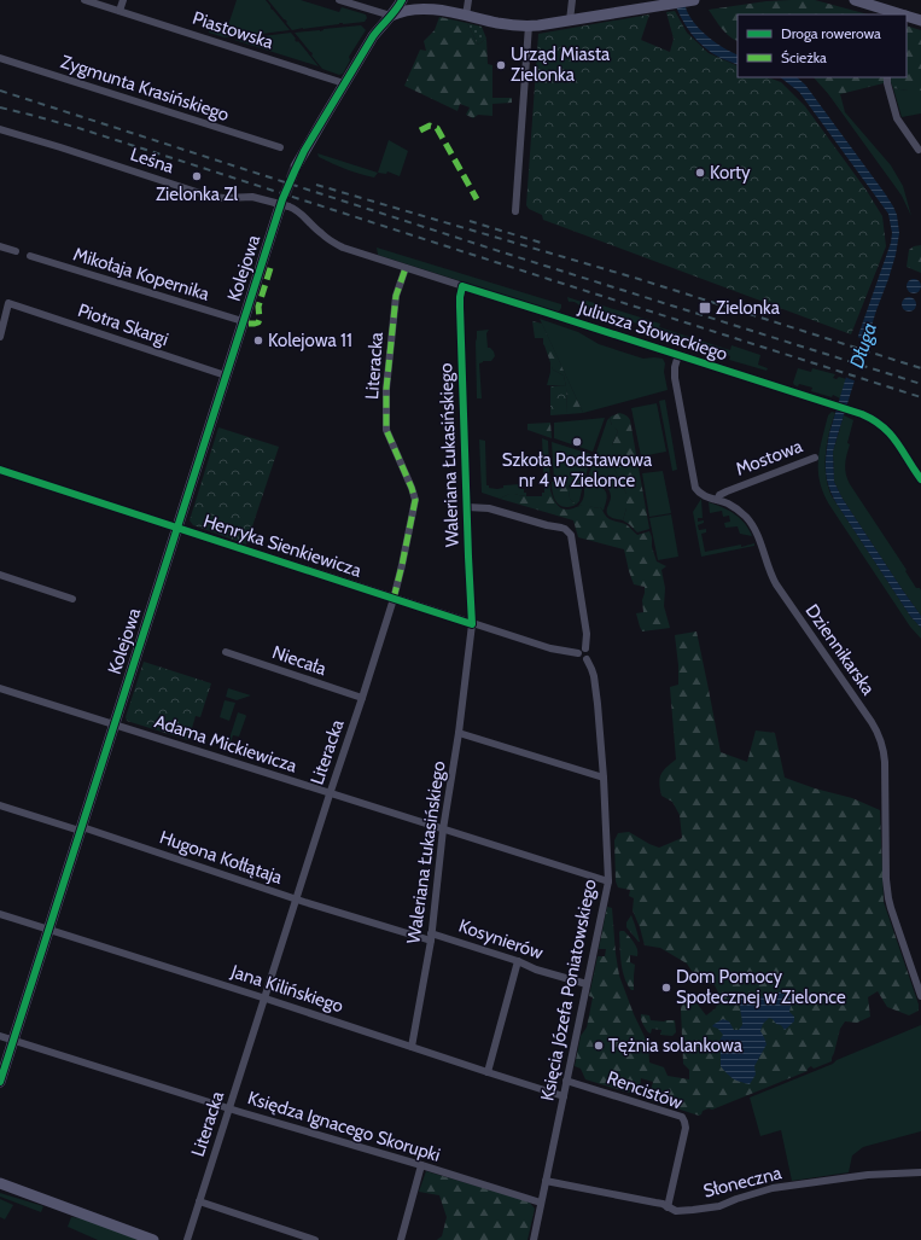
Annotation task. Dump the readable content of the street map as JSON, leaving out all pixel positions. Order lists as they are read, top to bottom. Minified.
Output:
{"streets":{"street":["Piastowska","Zygmunta Krasińskiego","Leśna","Kolejowa","Mikołaja Kopernika","Piotra Skargi","Juliusza Słowackiego","Literacka","Waleriana Łukasińskiego","Mostowa","Henryka Sienkiewicza","Dziennikarska","Niecała","Adama Mickiewicza","Hugona Kołłątaja","Kosynierów","Jana Kilińskiego","Księcia Józefa Poniatowskiego","Rencistów","Księdza Ignacego Skorupki","Słoneczna"]},"crossings":[["Leśna","Kolejowa"],["Leśna","Juliusza Słowackiego"],["Kolejowa","Mikołaja Kopernika"],["Kolejowa","Piotra Skargi"],["Kolejowa","Juliusza Słowackiego"],["Kolejowa","Henryka Sienkiewicza"],["Kolejowa","Adama Mickiewicza"],["Kolejowa","Hugona Kołłątaja"],["Kolejowa","Jana Kilińskiego"],["Kolejowa","Księdza Ignacego Skorupki"],["Juliusza Słowackiego","Literacka"],["Juliusza Słowackiego","Waleriana Łukasińskiego"],["Juliusza Słowackiego","Dziennikarska"],["Literacka","Henryka Sienkiewicza"],["Literacka","Niecała"],["Literacka","Adama Mickiewicza"],["Literacka","Hugona Kołłątaja"],["Literacka","Jana Kilińskiego"],["Literacka","Księdza Ignacego Skorupki"],["Waleriana Łukasińskiego","Henryka Sienkiewicza"],["Waleriana Łukasińskiego","Adama Mickiewicza"],["Waleriana Łukasińskiego","Hugona Kołłątaja"],["Waleriana Łukasińskiego","Kosynierów"],["Waleriana Łukasińskiego","Jana Kilińskiego"],["Mostowa","Dziennikarska"],["Henryka Sienkiewicza","Księcia Józefa Poniatowskiego"],["Adama Mickiewicza","Księcia Józefa Poniatowskiego"],["Hugona Kołłątaja","Kosynierów"],["Kosynierów","Księcia Józefa Poniatowskiego"],["Jana Kilińskiego","Księcia Józefa Poniatowskiego"],["Księcia Józefa Poniatowskiego","Rencistów"],["Księcia Józefa Poniatowskiego","Księdza Ignacego Skorupki"],["Księcia Józefa Poniatowskiego","Słoneczna"],["Rencistów","Słoneczna"]],"water":["Długa"],"places":{"other":["Urząd Miasta Zielonka","Korty","Zielonka Zl","Kolejowa 11","Szkoła Podstawowa nr 4 w Zielonce","Dom Pomocy Społecznej w Zielonce","Tężnia solankowa"],"transit":["Zielonka"]},"legend":["Droga rowerowa","Ścieżka"]}
